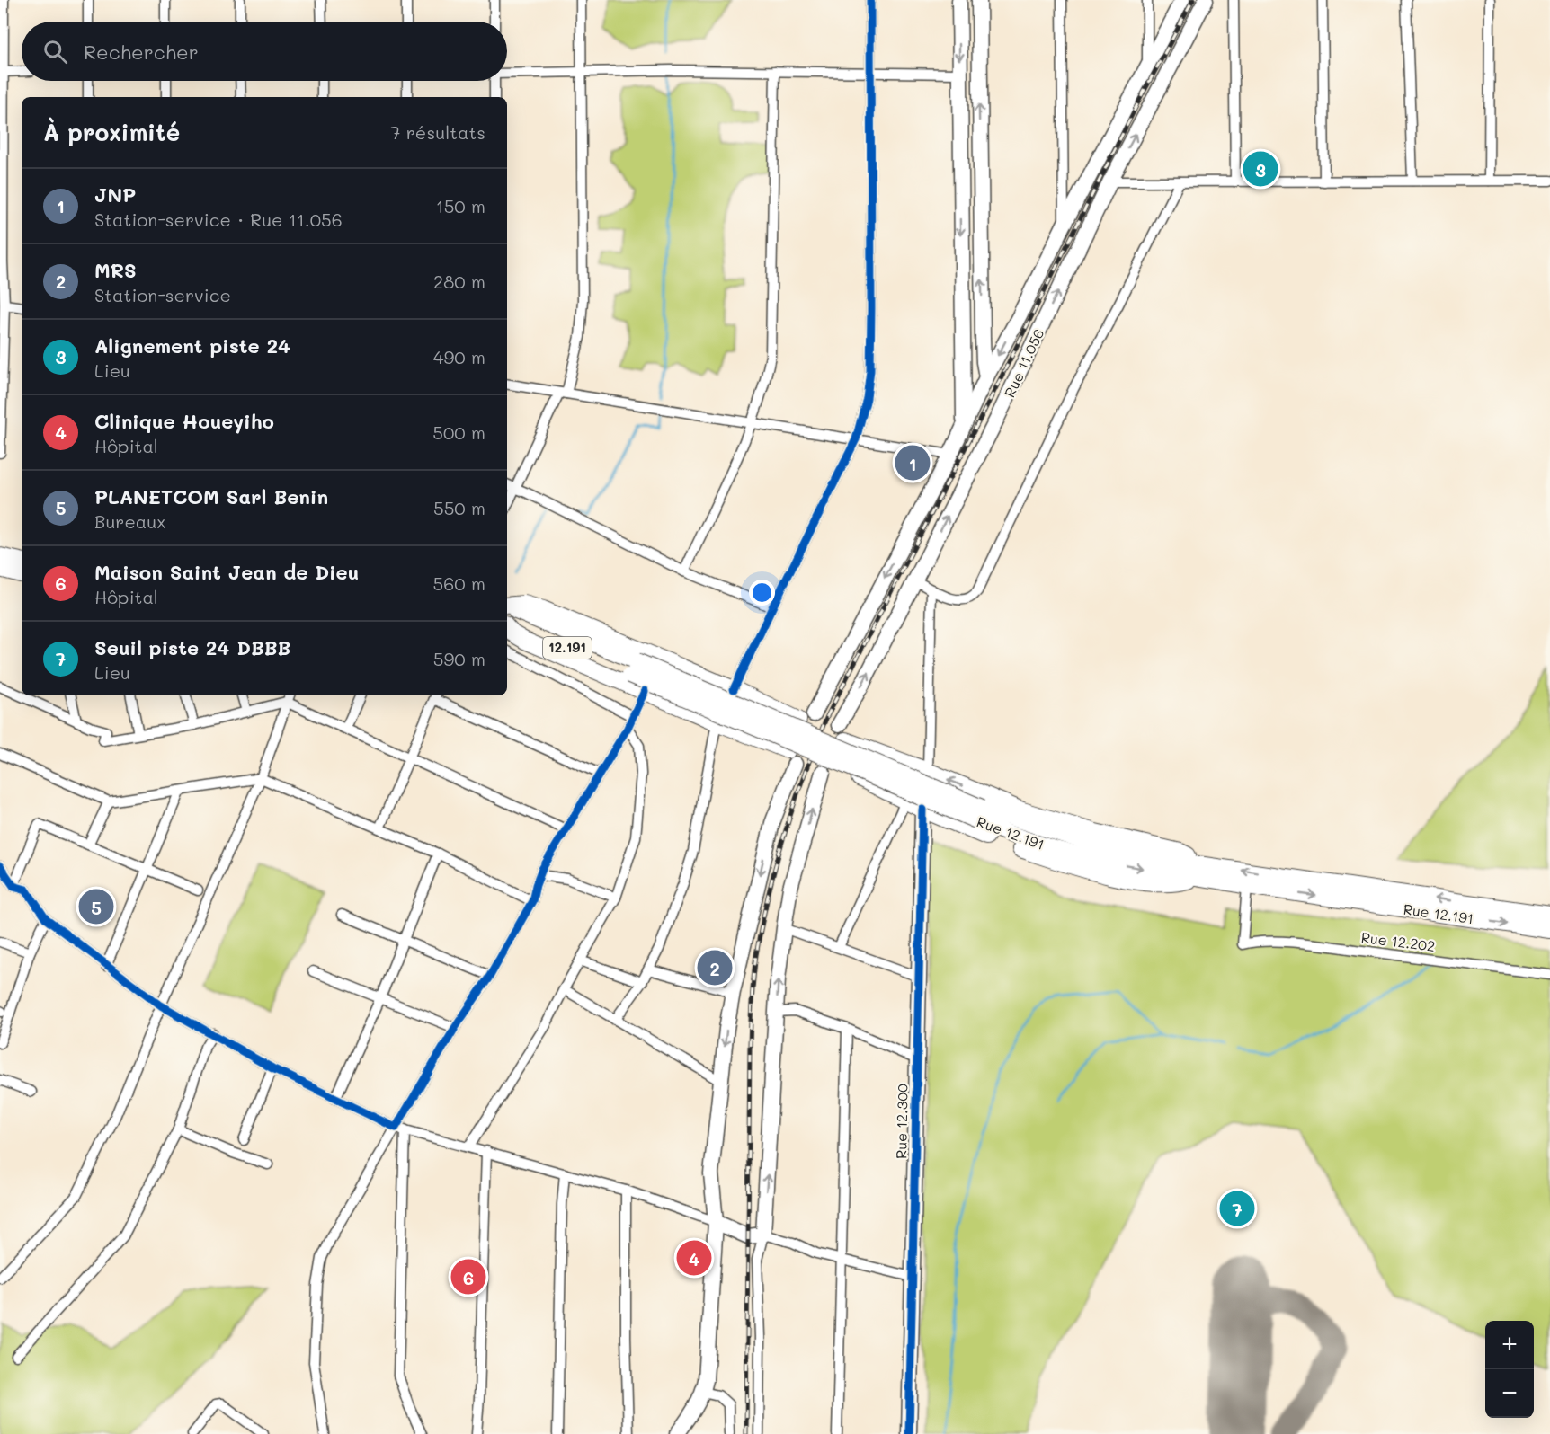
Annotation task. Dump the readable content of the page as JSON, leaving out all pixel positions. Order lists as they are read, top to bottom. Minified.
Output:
{"streets":{"main road":["Rue 11.056","12.191","Rue 12.191","Rue 12.300"],"street":["Rue 12.202"]},"crossings":[["Rue 12.191","Rue 12.202"]],"page":{"search":"Rechercher","heading":["À proximité","7 résultats"],"pins":["3","1","5","2","7","4","6"],"list":[{"mark":"1","name":"JNP","note":"Station-service · Rue 11.056","value":"150 m"},{"mark":"2","name":"MRS","note":"Station-service","value":"280 m"},{"mark":"3","name":"Alignement piste 24","note":"Lieu","value":"490 m"},{"mark":"4","name":"Clinique Houeyiho","note":"Hôpital","value":"500 m"},{"mark":"5","name":"PLANETCOM Sarl Benin","note":"Bureaux","value":"550 m"},{"mark":"6","name":"Maison Saint Jean de Dieu","note":"Hôpital","value":"560 m"},{"mark":"7","name":"Seuil piste 24 DBBB","note":"Lieu","value":"590 m"}],"map_buttons":["+","−"]}}
